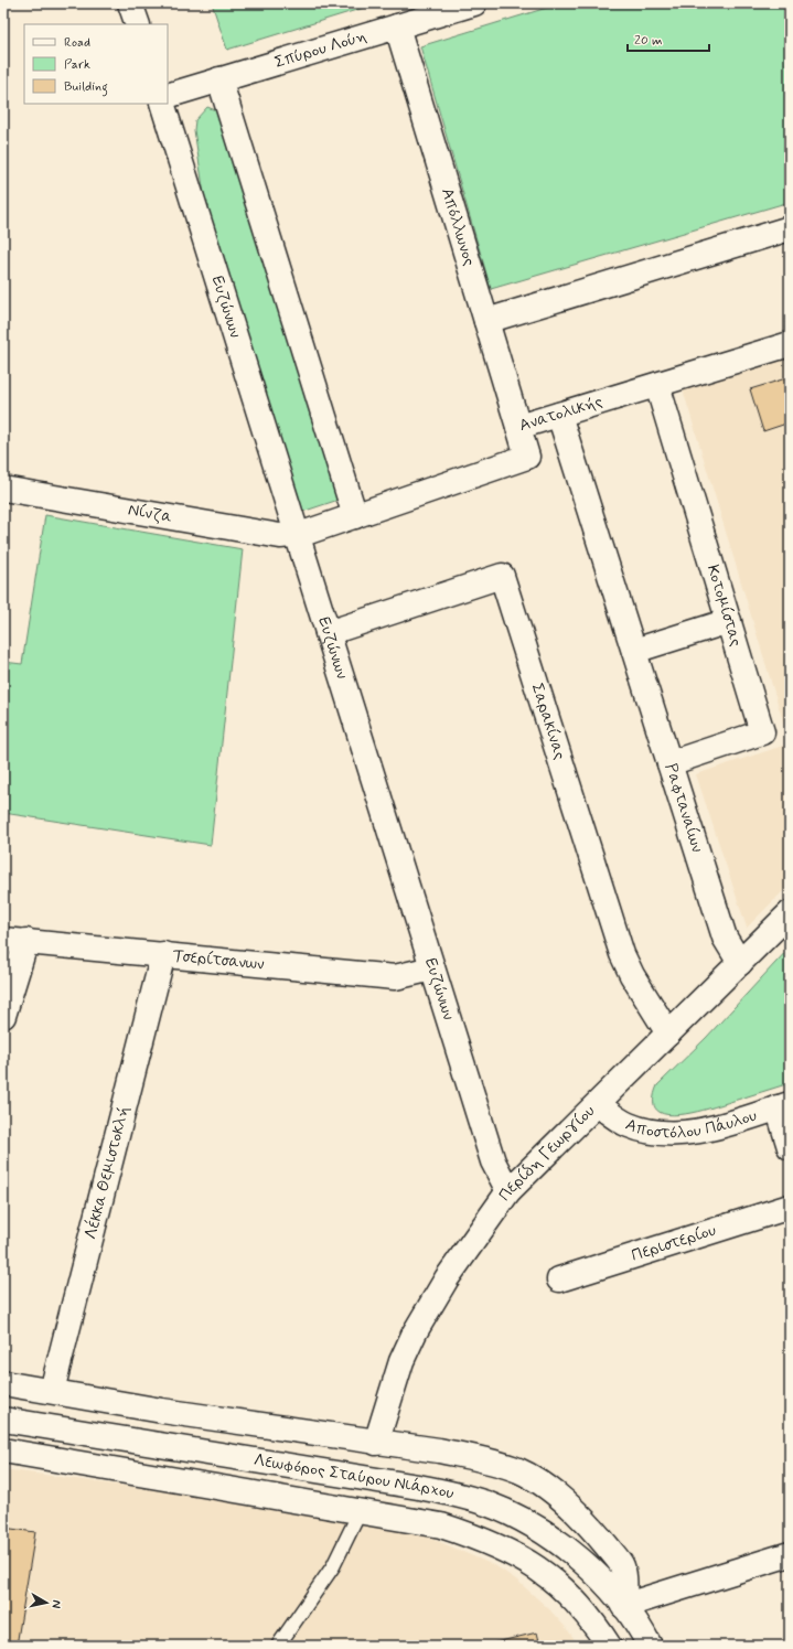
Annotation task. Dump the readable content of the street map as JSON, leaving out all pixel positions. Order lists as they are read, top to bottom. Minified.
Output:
{"streets":{"street":["Σπύρου Λούη","Απόλλωνος","Ευζώνων","Ανατολικής","Νίνζα","Κοτομίστας","Σαρακίνας","Ραφταναίων","Τσερίτσανων","Αποστόλου Πάυλου","Περίδη Γεωργίου","Λέκκα Θεμιστοκλή","Περιστερίου","Λεωφόρος Σταύρου Νιάρχου"]},"crossings":[["Σπύρου Λούη","Απόλλωνος"],["Απόλλωνος","Ανατολικής"],["Ευζώνων","Ανατολικής"],["Ευζώνων","Νίνζα"],["Ευζώνων","Σαρακίνας"],["Ευζώνων","Τσερίτσανων"],["Ευζώνων","Περίδη Γεωργίου"],["Ανατολικής","Νίνζα"],["Ανατολικής","Κοτομίστας"],["Ανατολικής","Ραφταναίων"],["Κοτομίστας","Ραφταναίων"],["Σαρακίνας","Περίδη Γεωργίου"],["Ραφταναίων","Περίδη Γεωργίου"],["Τσερίτσανων","Λέκκα Θεμιστοκλή"],["Αποστόλου Πάυλου","Περίδη Γεωργίου"]],"legend":["Road","Park","Building"],"scale_bar":"20 m","north":"right"}
